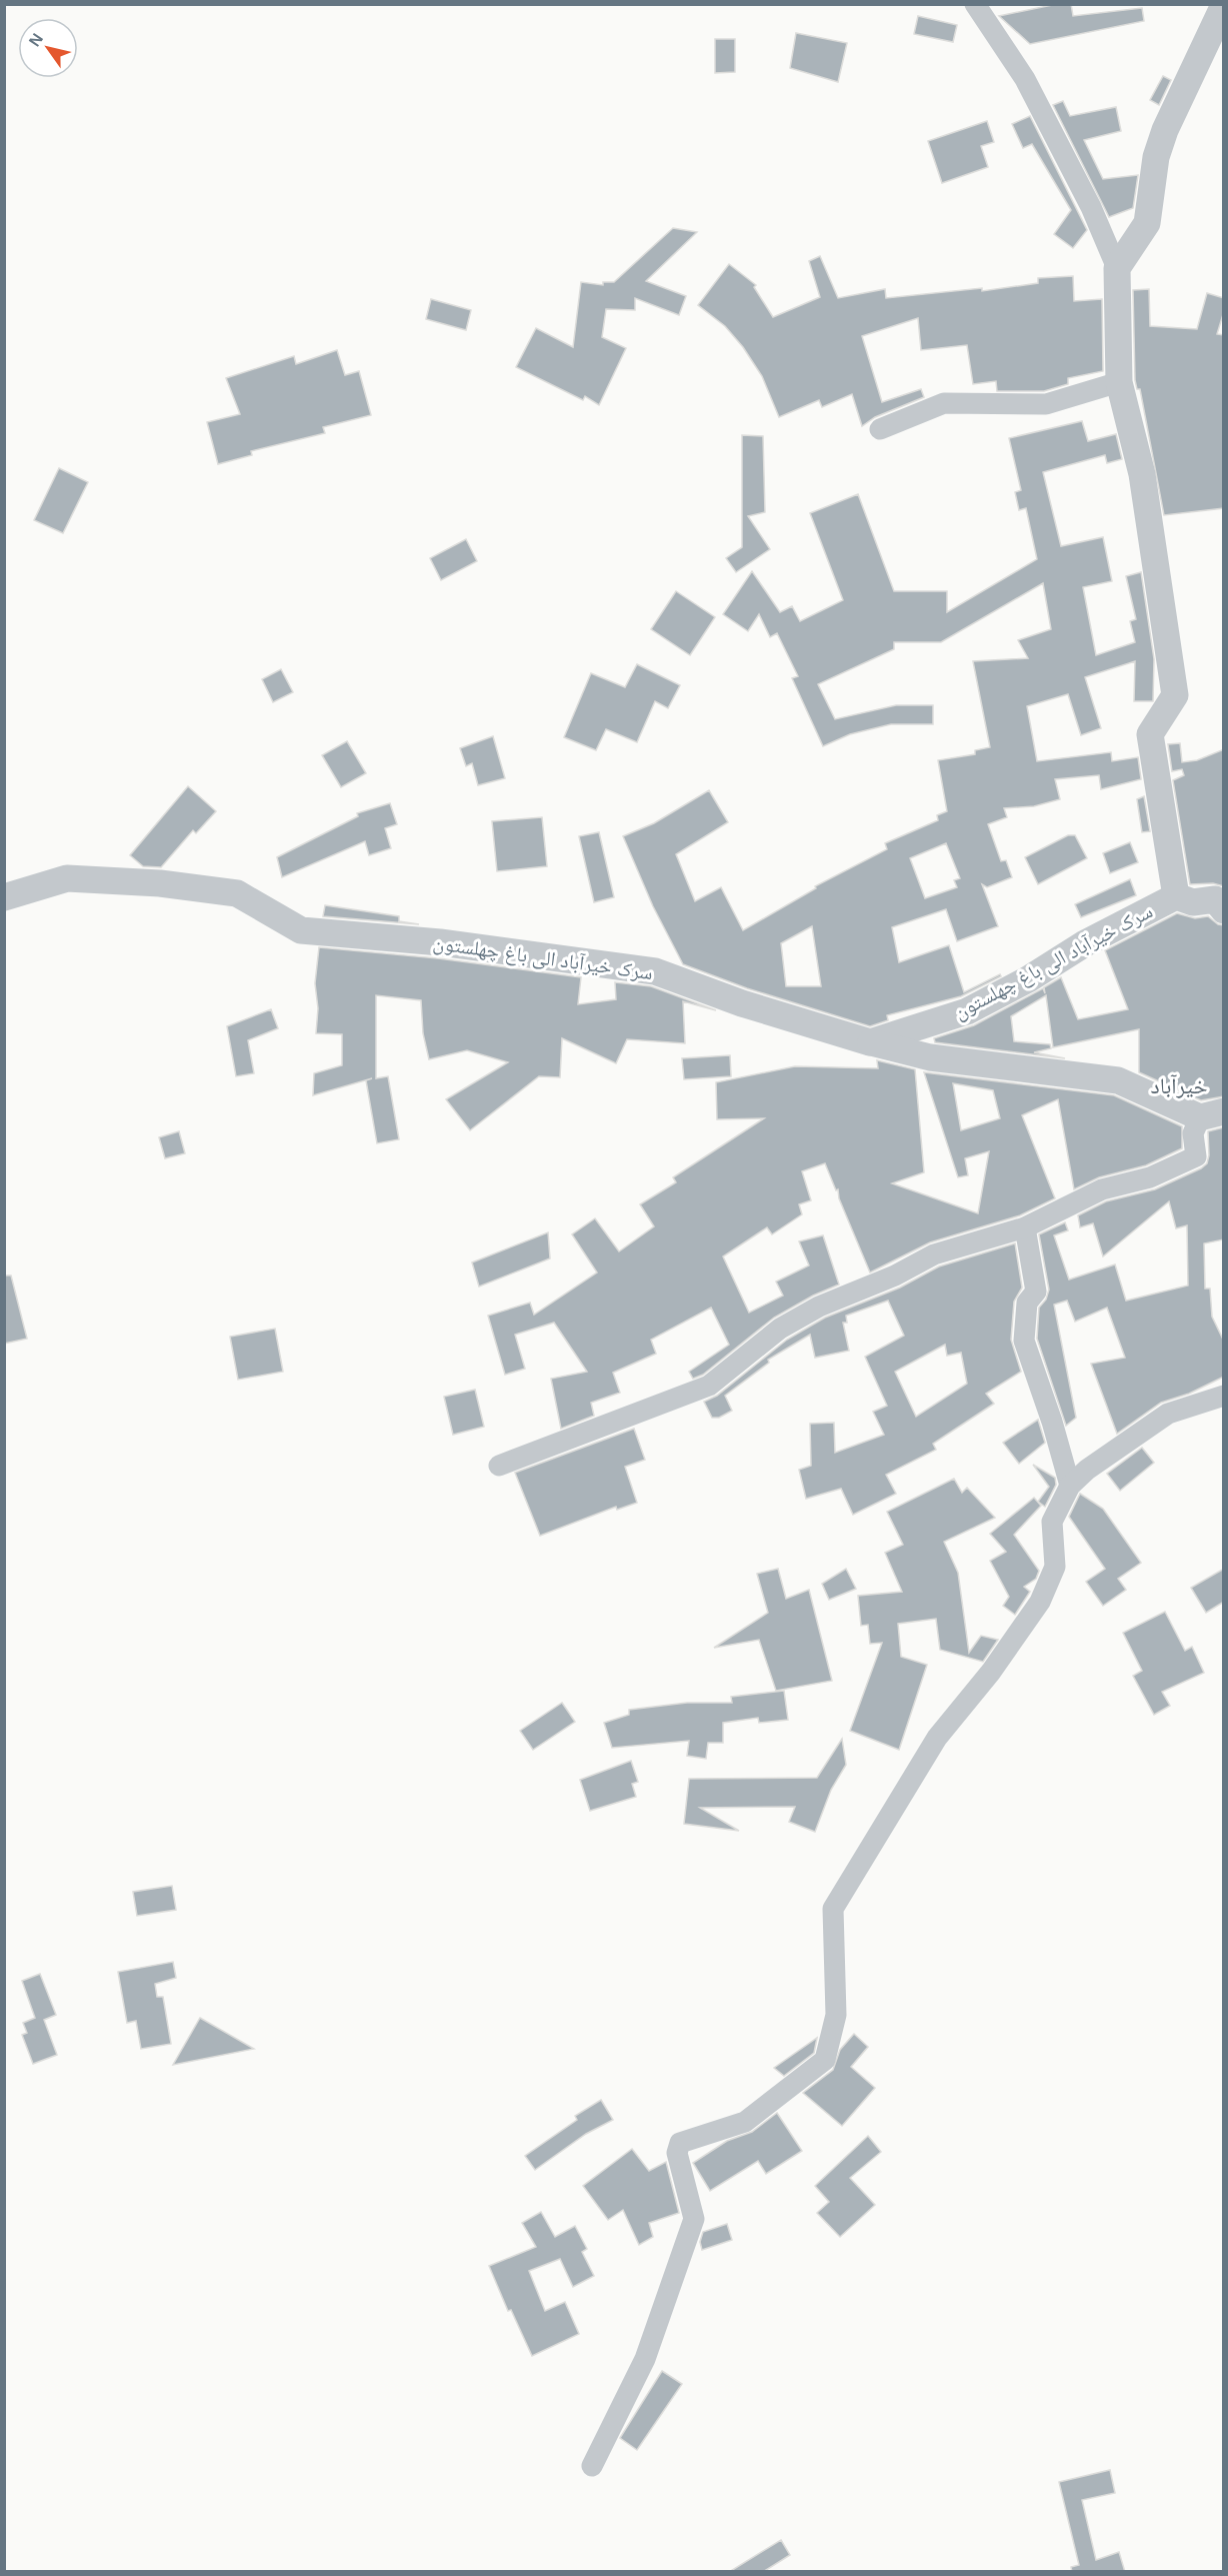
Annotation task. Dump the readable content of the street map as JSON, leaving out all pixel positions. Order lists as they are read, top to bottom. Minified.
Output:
{"streets":{"street":["سرک خیرآباد الی باغ چهلستون"]},"districts":["خیرآباد"],"north":"top left"}
